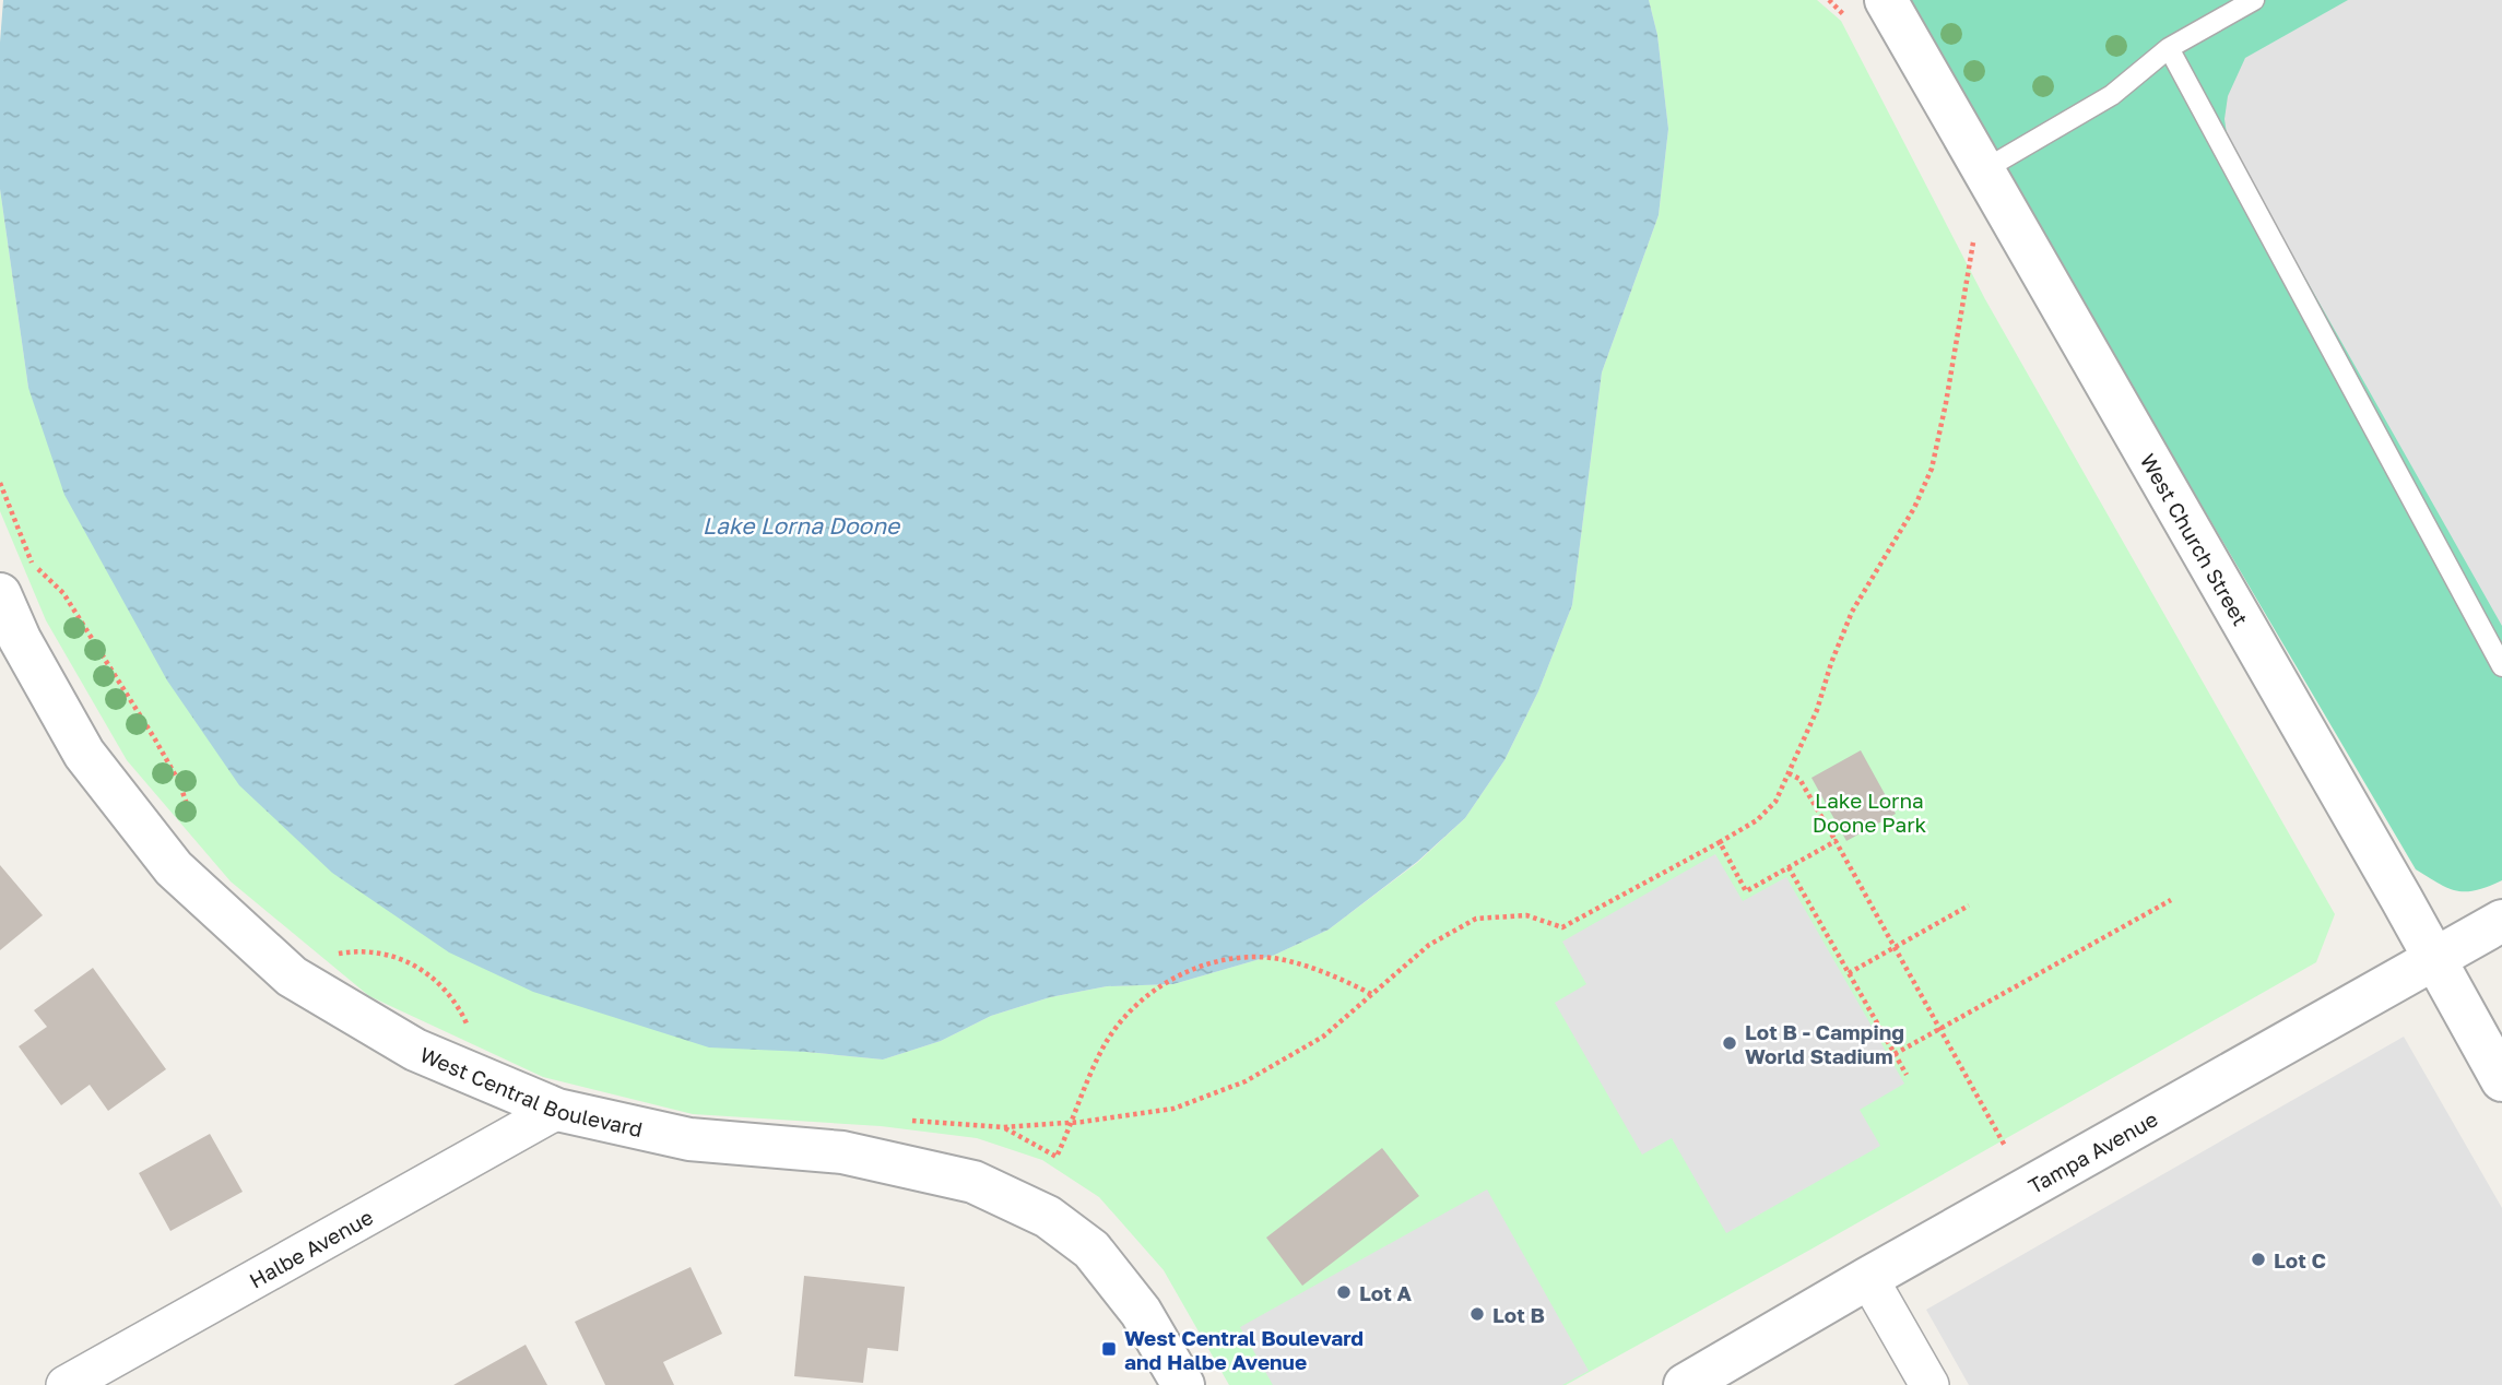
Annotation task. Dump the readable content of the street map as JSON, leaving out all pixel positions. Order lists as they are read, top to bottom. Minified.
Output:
{"streets":{"street":["West Church Street","West Central Boulevard","Tampa Avenue","Halbe Avenue"]},"crossings":[["West Church Street","Tampa Avenue"],["West Central Boulevard","Halbe Avenue"]],"water":["Lake Lorna Doone"],"parks":["Lake Lorna Doone Park"],"places":{"other":["Lot B - Camping World Stadium","Lot C","Lot A","Lot B"],"transit":["West Central Boulevard and Halbe Avenue"]}}
